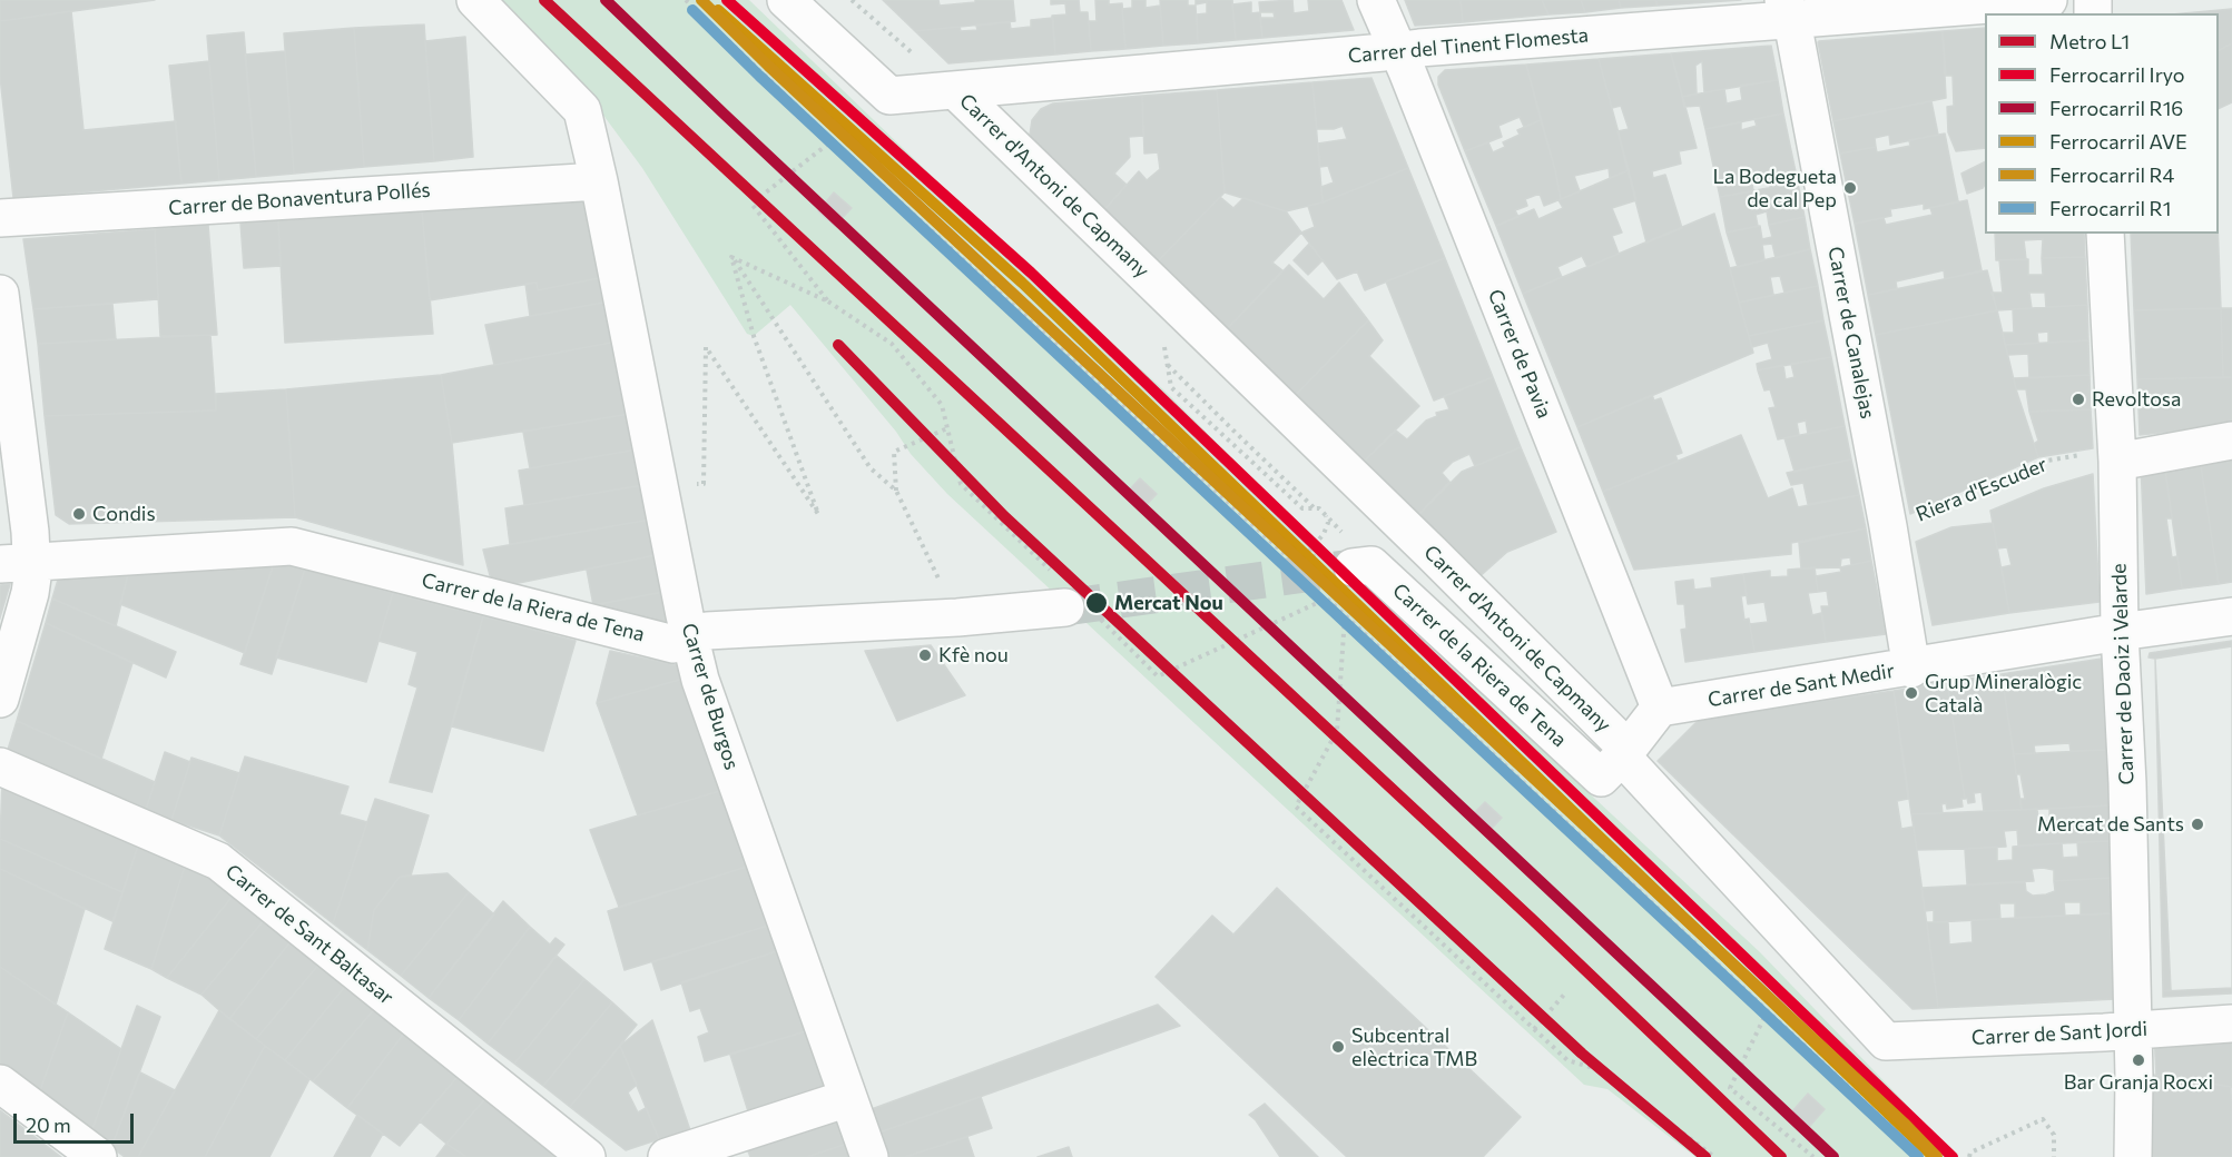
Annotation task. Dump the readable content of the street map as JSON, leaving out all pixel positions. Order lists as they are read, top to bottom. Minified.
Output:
{"streets":{"street":["Carrer del Tinent Flomesta","Carrer d'Antoni de Capmany","Carrer de Bonaventura Pollés","Carrer de Canalejas","Carrer de Pavia","Carrer de la Riera de Tena","Carrer de Daoiz i Velarde","Carrer de Sant Medir","Carrer de Burgos","Carrer de Sant Baltasar","Carrer de Sant Jordi"],"path":["Riera d'Escuder"]},"crossings":[["Carrer del Tinent Flomesta","Carrer d'Antoni de Capmany"],["Carrer del Tinent Flomesta","Carrer de Canalejas"],["Carrer del Tinent Flomesta","Carrer de Pavia"],["Carrer d'Antoni de Capmany","Carrer de la Riera de Tena"],["Carrer d'Antoni de Capmany","Carrer de Sant Jordi"],["Carrer de Bonaventura Pollés","Carrer de Burgos"],["Carrer de Canalejas","Riera d'Escuder"],["Carrer de Canalejas","Carrer de Sant Medir"],["Carrer de Pavia","Carrer de Sant Medir"],["Riera d'Escuder","Carrer de Daoiz i Velarde"],["Carrer de la Riera de Tena","Carrer de Burgos"],["Carrer de Daoiz i Velarde","Carrer de Sant Medir"],["Carrer de Daoiz i Velarde","Carrer de Sant Jordi"]],"places":["La Bodegueta de cal Pep","Revoltosa","Condis","Mercat Nou","Kfè nou","Grup Mineralògic Català","Mercat de Sants","Subcentral elèctrica TMB","Bar Granja Rocxi"],"lines":["metro line L1","rail line Iryo","rail line R16","rail line R4","rail line AVE","rail line R1"],"legend":["Metro L1","Ferrocarril Iryo","Ferrocarril R16","Ferrocarril AVE","Ferrocarril R4","Ferrocarril R1"],"scale_bar":"20 m"}
